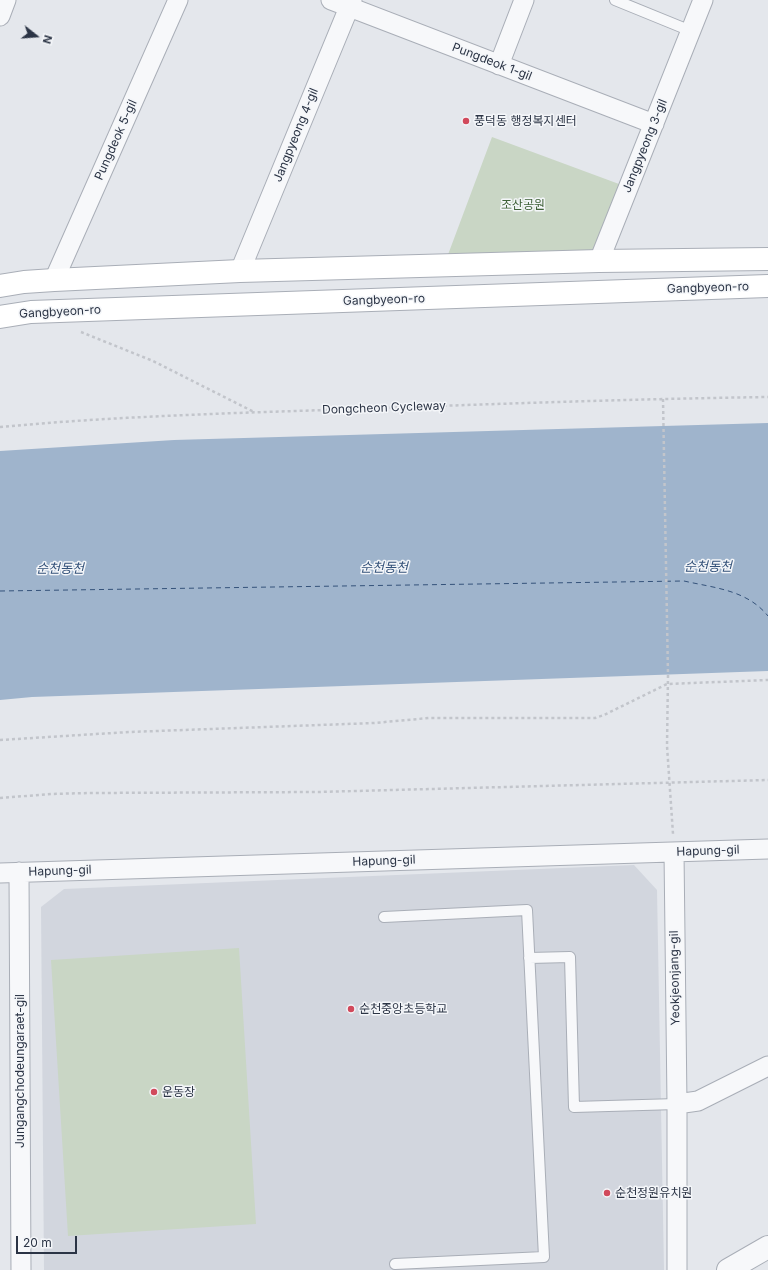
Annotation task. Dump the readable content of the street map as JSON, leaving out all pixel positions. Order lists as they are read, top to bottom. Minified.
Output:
{"streets":{"main road":["Gangbyeon-ro"],"street":["Pungdeok 1-gil","Jangpyeong 4-gil","Pungdeok 5-gil","Jangpyeong 3-gil","Hapung-gil","Yeokjeonjang-gil","Jungangchodeungaraet-gil"],"path":["Dongcheon Cycleway"]},"crossings":[["Pungdeok 1-gil","Jangpyeong 4-gil"],["Pungdeok 1-gil","Jangpyeong 3-gil"],["Hapung-gil","Yeokjeonjang-gil"],["Hapung-gil","Jungangchodeungaraet-gil"]],"water":["순천동천"],"parks":["조산공원"],"places":["풍덕동 행정복지센터","순천중앙초등학교","운동장","순천정원유치원"],"scale_bar":"20 m","north":"right"}
